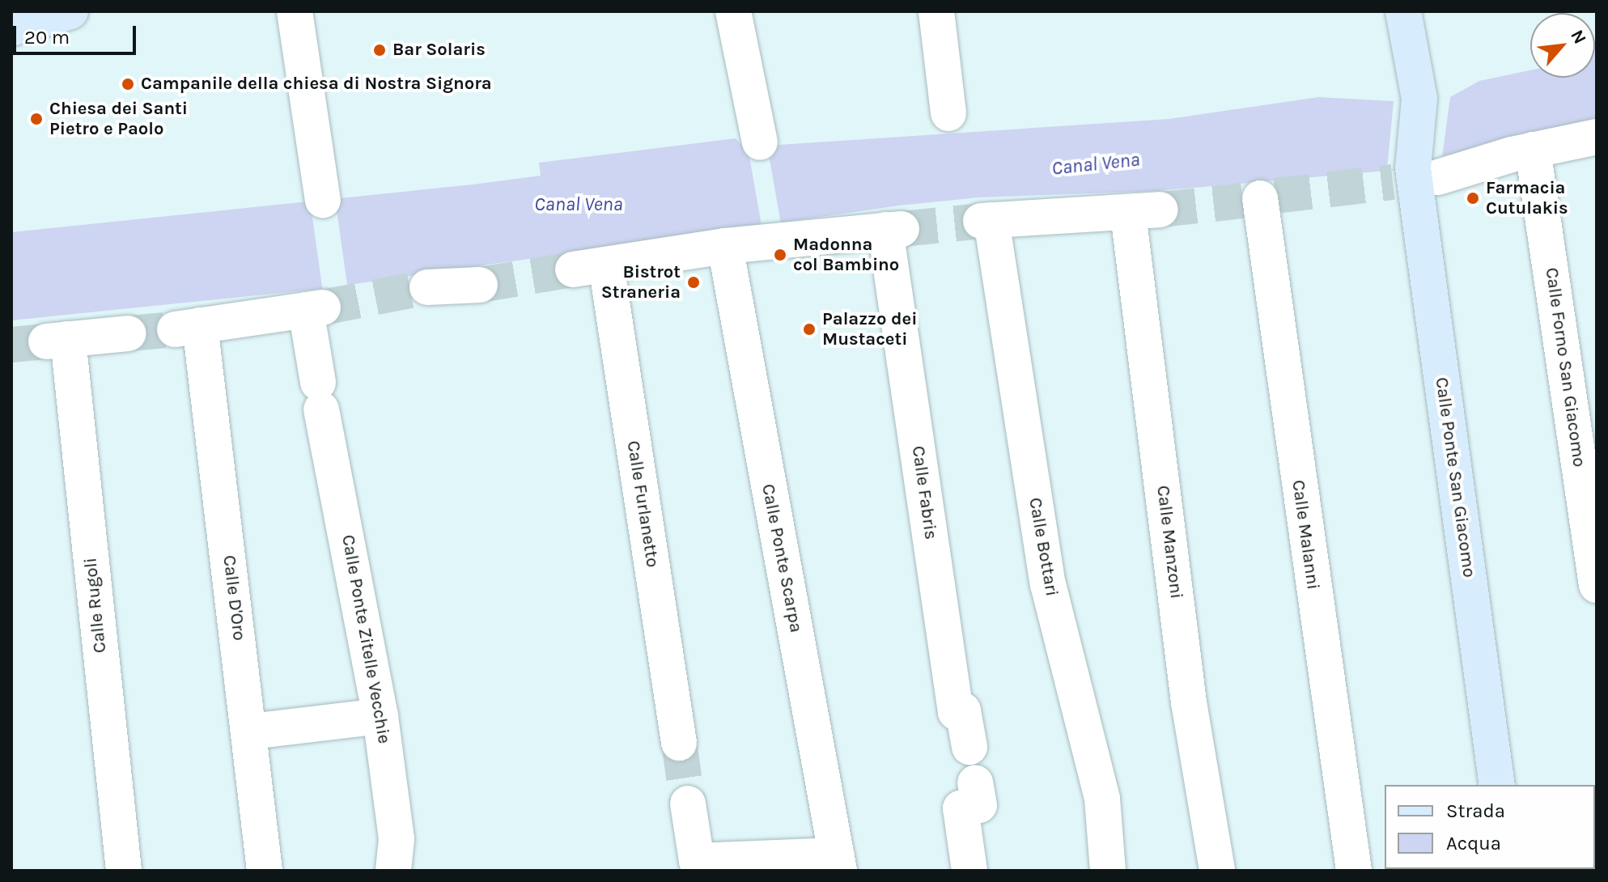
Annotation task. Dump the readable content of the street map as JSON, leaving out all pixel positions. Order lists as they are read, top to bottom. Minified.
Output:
{"streets":{"street":["Calle Forno San Giacomo","Calle Ponte San Giacomo","Calle Fabris","Calle Furlanetto","Calle Malanni","Calle Manzoni","Calle Bottari","Calle Ponte Scarpa","Calle D'Oro","Calle Rugoli","Calle Ponte Zitelle Vecchie"]},"crossings":[["Calle Fabris","Calle Furlanetto"],["Calle Fabris","Calle Ponte Scarpa"],["Calle Furlanetto","Calle Ponte Scarpa"],["Calle Manzoni","Calle Bottari"],["Calle D'Oro","Calle Ponte Zitelle Vecchie"]],"water":["Canal Vena"],"places":["Bar Solaris","Campanile della chiesa di Nostra Signora","Chiesa dei Santi Pietro e Paolo","Farmacia Cutulakis","Madonna col Bambino","Bistrot Straneria","Palazzo dei Mustaceti"],"legend":["Strada","Acqua"],"scale_bar":"20 m","north":"top right"}
